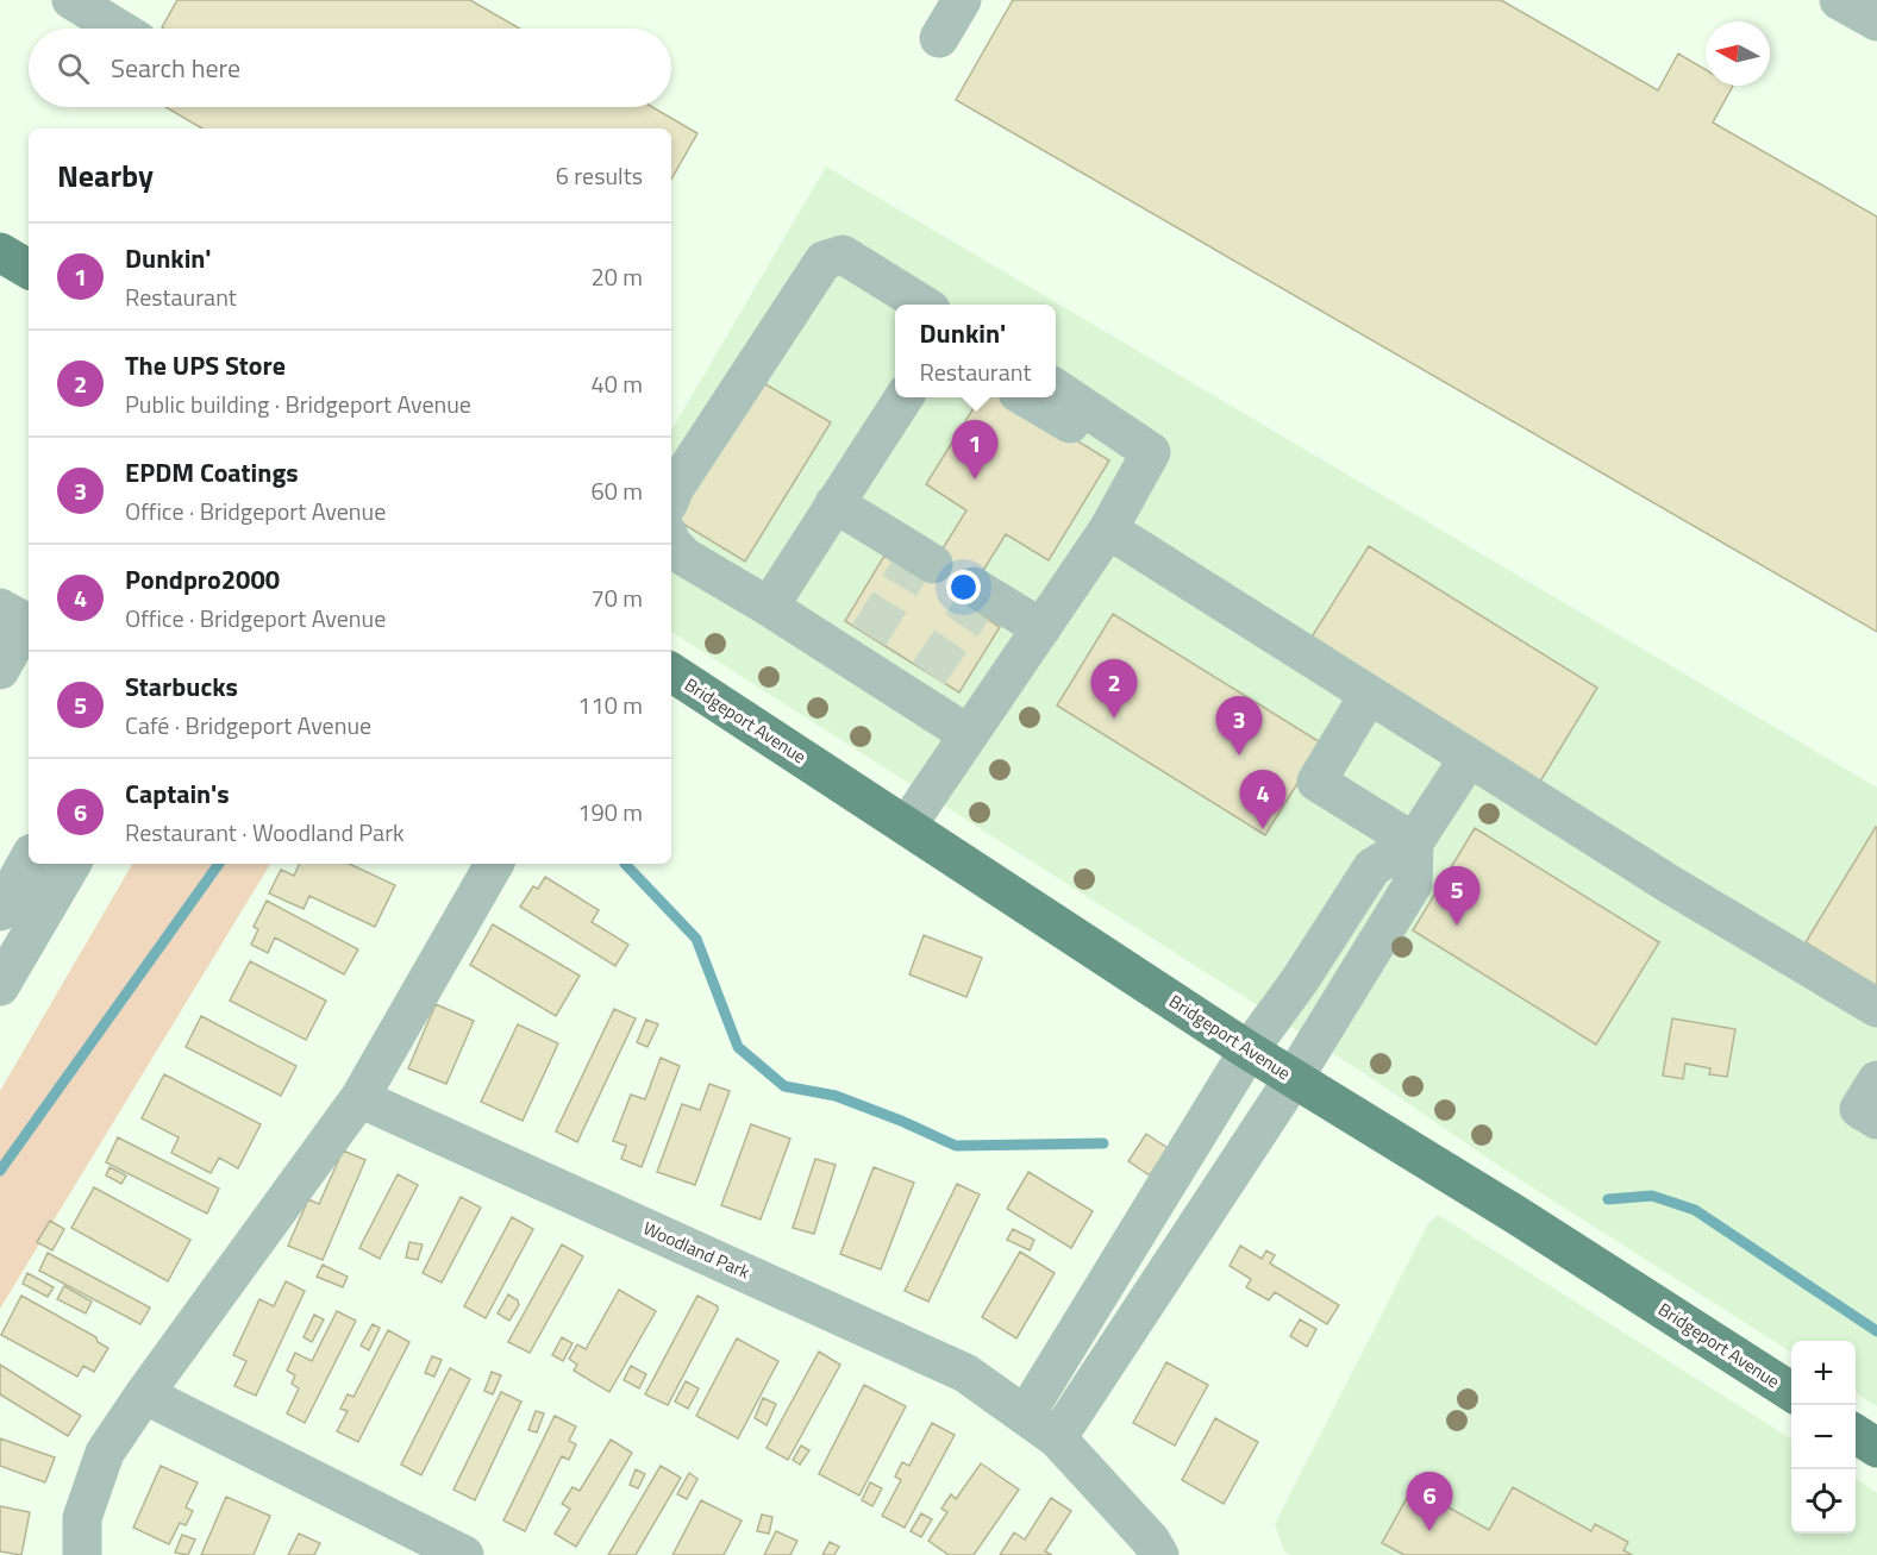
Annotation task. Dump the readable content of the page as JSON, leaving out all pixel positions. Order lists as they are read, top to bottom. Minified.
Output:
{"streets":{"main road":["Bridgeport Avenue"],"street":["Woodland Park"]},"north":"left","page":{"search":"Search here","heading":["Nearby","6 results"],"list":[{"mark":"1","name":"Dunkin'","note":"Restaurant","value":"20 m"},{"mark":"2","name":"The UPS Store","note":"Public building · Bridgeport Avenue","value":"40 m"},{"mark":"3","name":"EPDM Coatings","note":"Office · Bridgeport Avenue","value":"60 m"},{"mark":"4","name":"Pondpro2000","note":"Office · Bridgeport Avenue","value":"70 m"},{"mark":"5","name":"Starbucks","note":"Café · Bridgeport Avenue","value":"110 m"},{"mark":"6","name":"Captain's","note":"Restaurant · Woodland Park","value":"190 m"}],"popup":["Dunkin'","Restaurant"],"pins":["1","2","3","4","5","6"],"map_buttons":["+","−"]}}
